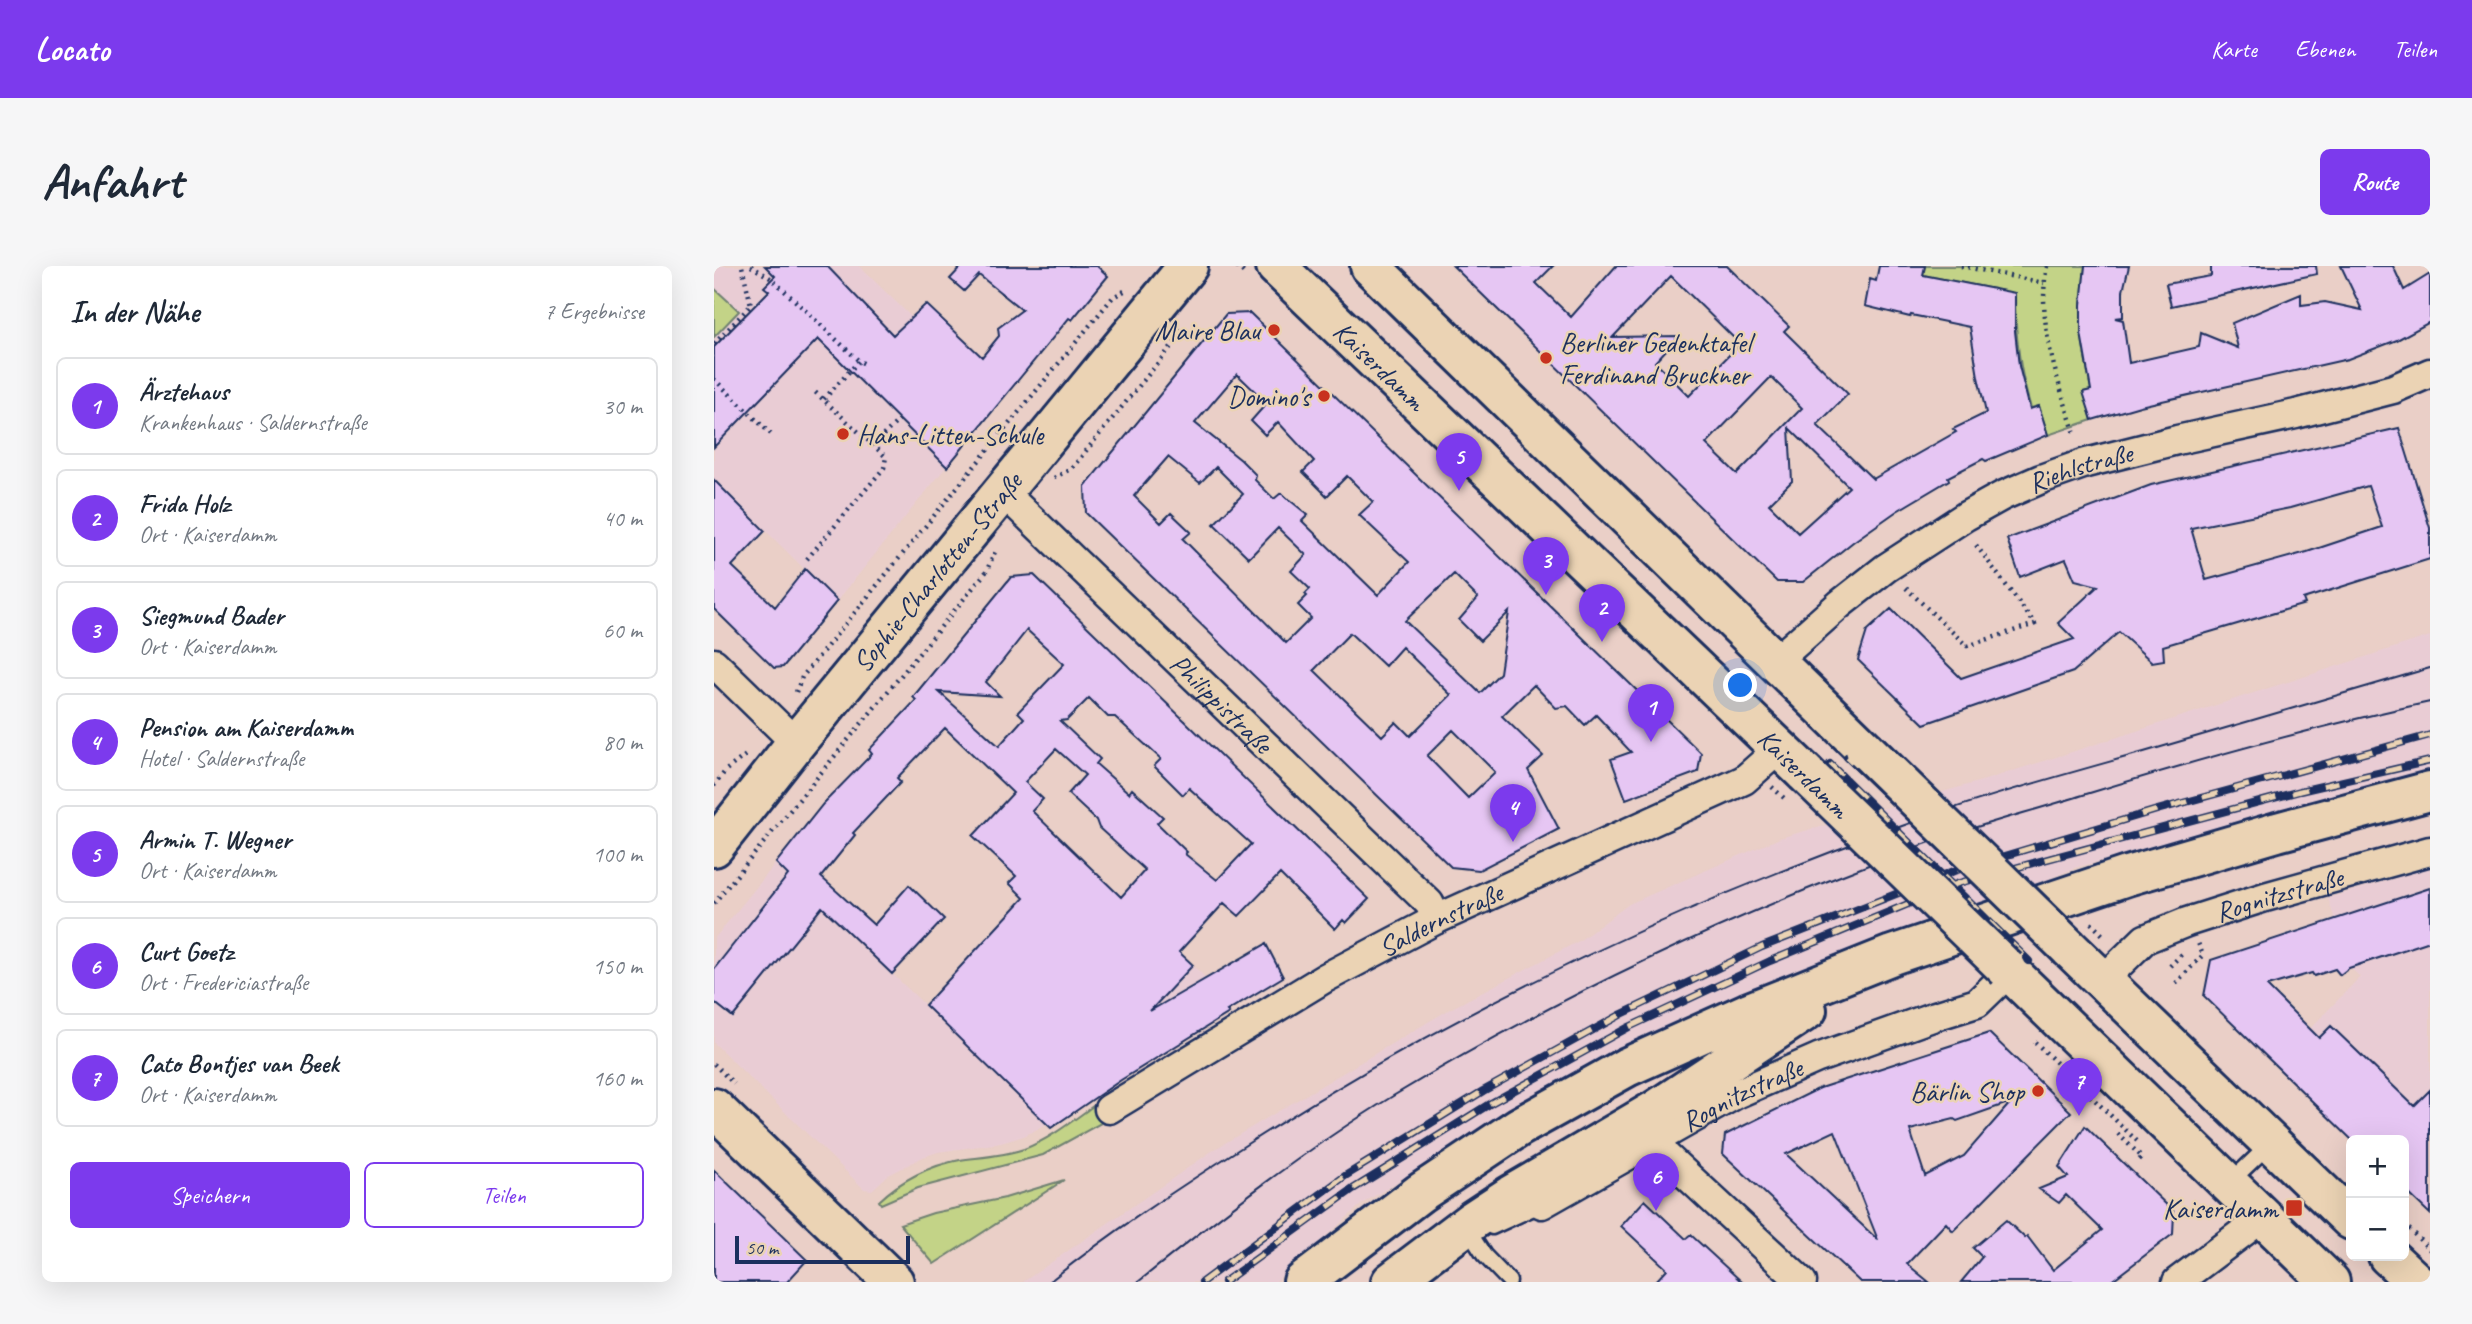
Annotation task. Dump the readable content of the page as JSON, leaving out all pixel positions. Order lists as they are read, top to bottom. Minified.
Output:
{"streets":{"main road":["Kaiserdamm","Sophie-Charlotten-Straße"],"street":["Riehlstraße","Philippistraße","Rognitzstraße","Saldernstraße"]},"crossings":[["Kaiserdamm","Rognitzstraße"],["Kaiserdamm","Saldernstraße"],["Sophie-Charlotten-Straße","Philippistraße"],["Philippistraße","Saldernstraße"]],"places":{"other":["Maire Blau","Berliner Gedenktafel Ferdinand Bruckner","Domino's","Hans-Litten-Schule","Bärlin Shop"],"transit":["Kaiserdamm"]},"scale_bar":"50 m","page":{"header":"Locato","nav":["Karte","Ebenen","Teilen"],"buttons":["Route",["Speichern","Teilen"]],"title":"Anfahrt","heading":["In der Nähe","7 Ergebnisse"],"list":[{"mark":"1","name":"Ärztehaus","note":"Krankenhaus · Saldernstraße","value":"30 m"},{"mark":"2","name":"Frida Holz","note":"Ort · Kaiserdamm","value":"40 m"},{"mark":"3","name":"Siegmund Bader","note":"Ort · Kaiserdamm","value":"60 m"},{"mark":"4","name":"Pension am Kaiserdamm","note":"Hotel · Saldernstraße","value":"80 m"},{"mark":"5","name":"Armin T. Wegner","note":"Ort · Kaiserdamm","value":"100 m"},{"mark":"6","name":"Curt Goetz","note":"Ort · Fredericiastraße","value":"150 m"},{"mark":"7","name":"Cato Bontjes van Beek","note":"Ort · Kaiserdamm","value":"160 m"}],"pins":["5","3","2","1","4","7","6"],"map_buttons":["+","−"],"scale":"50 m"}}
